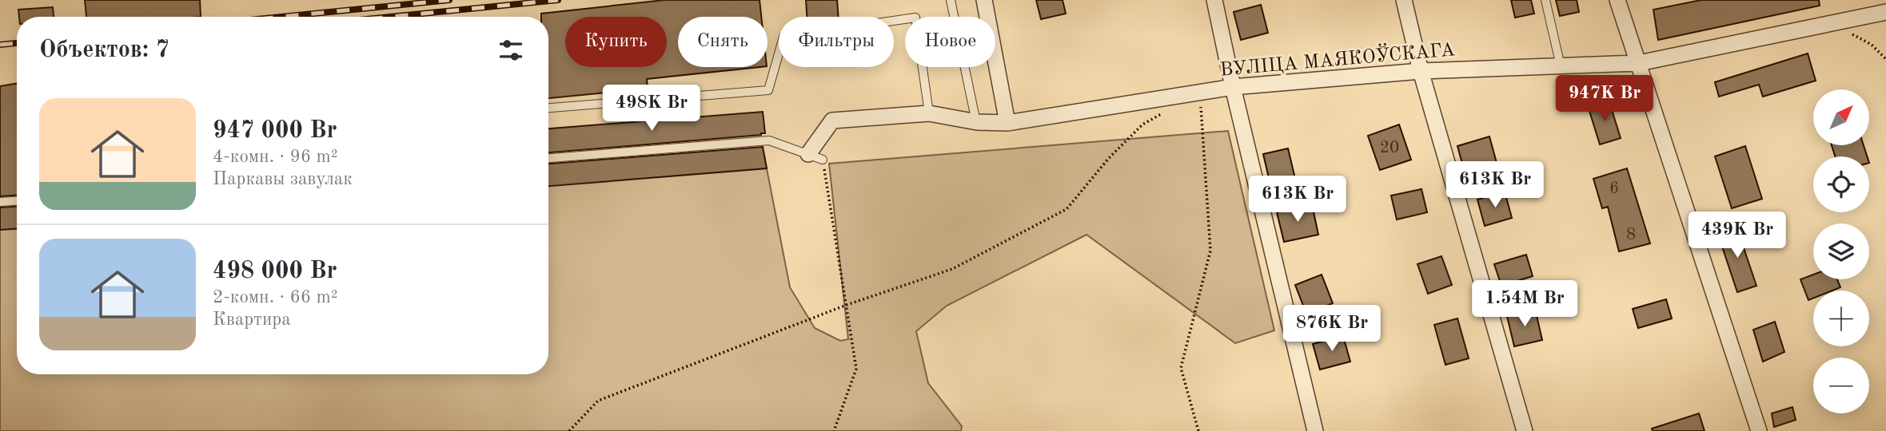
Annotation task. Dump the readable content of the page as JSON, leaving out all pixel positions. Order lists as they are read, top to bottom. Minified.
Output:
{"streets":{"street":["ВУЛІЦА МАЯКОЎСКАГА"]},"house_numbers":["20","6","8"],"north":"top right","page":{"chip":["Купить","Снять","Фильтры","Новое"],"heading":"Объектов: 7","price":["947K Br","498K Br","613K Br","613K Br","439K Br","1.54M Br","876K Br"],"list":[{"name":"947 000 Br","note":"4-комн. · 96 m² · Паркавы завулак"},{"name":"498 000 Br","note":"2-комн. · 66 m² · Квартира"}],"map_buttons":["+","−"]}}
